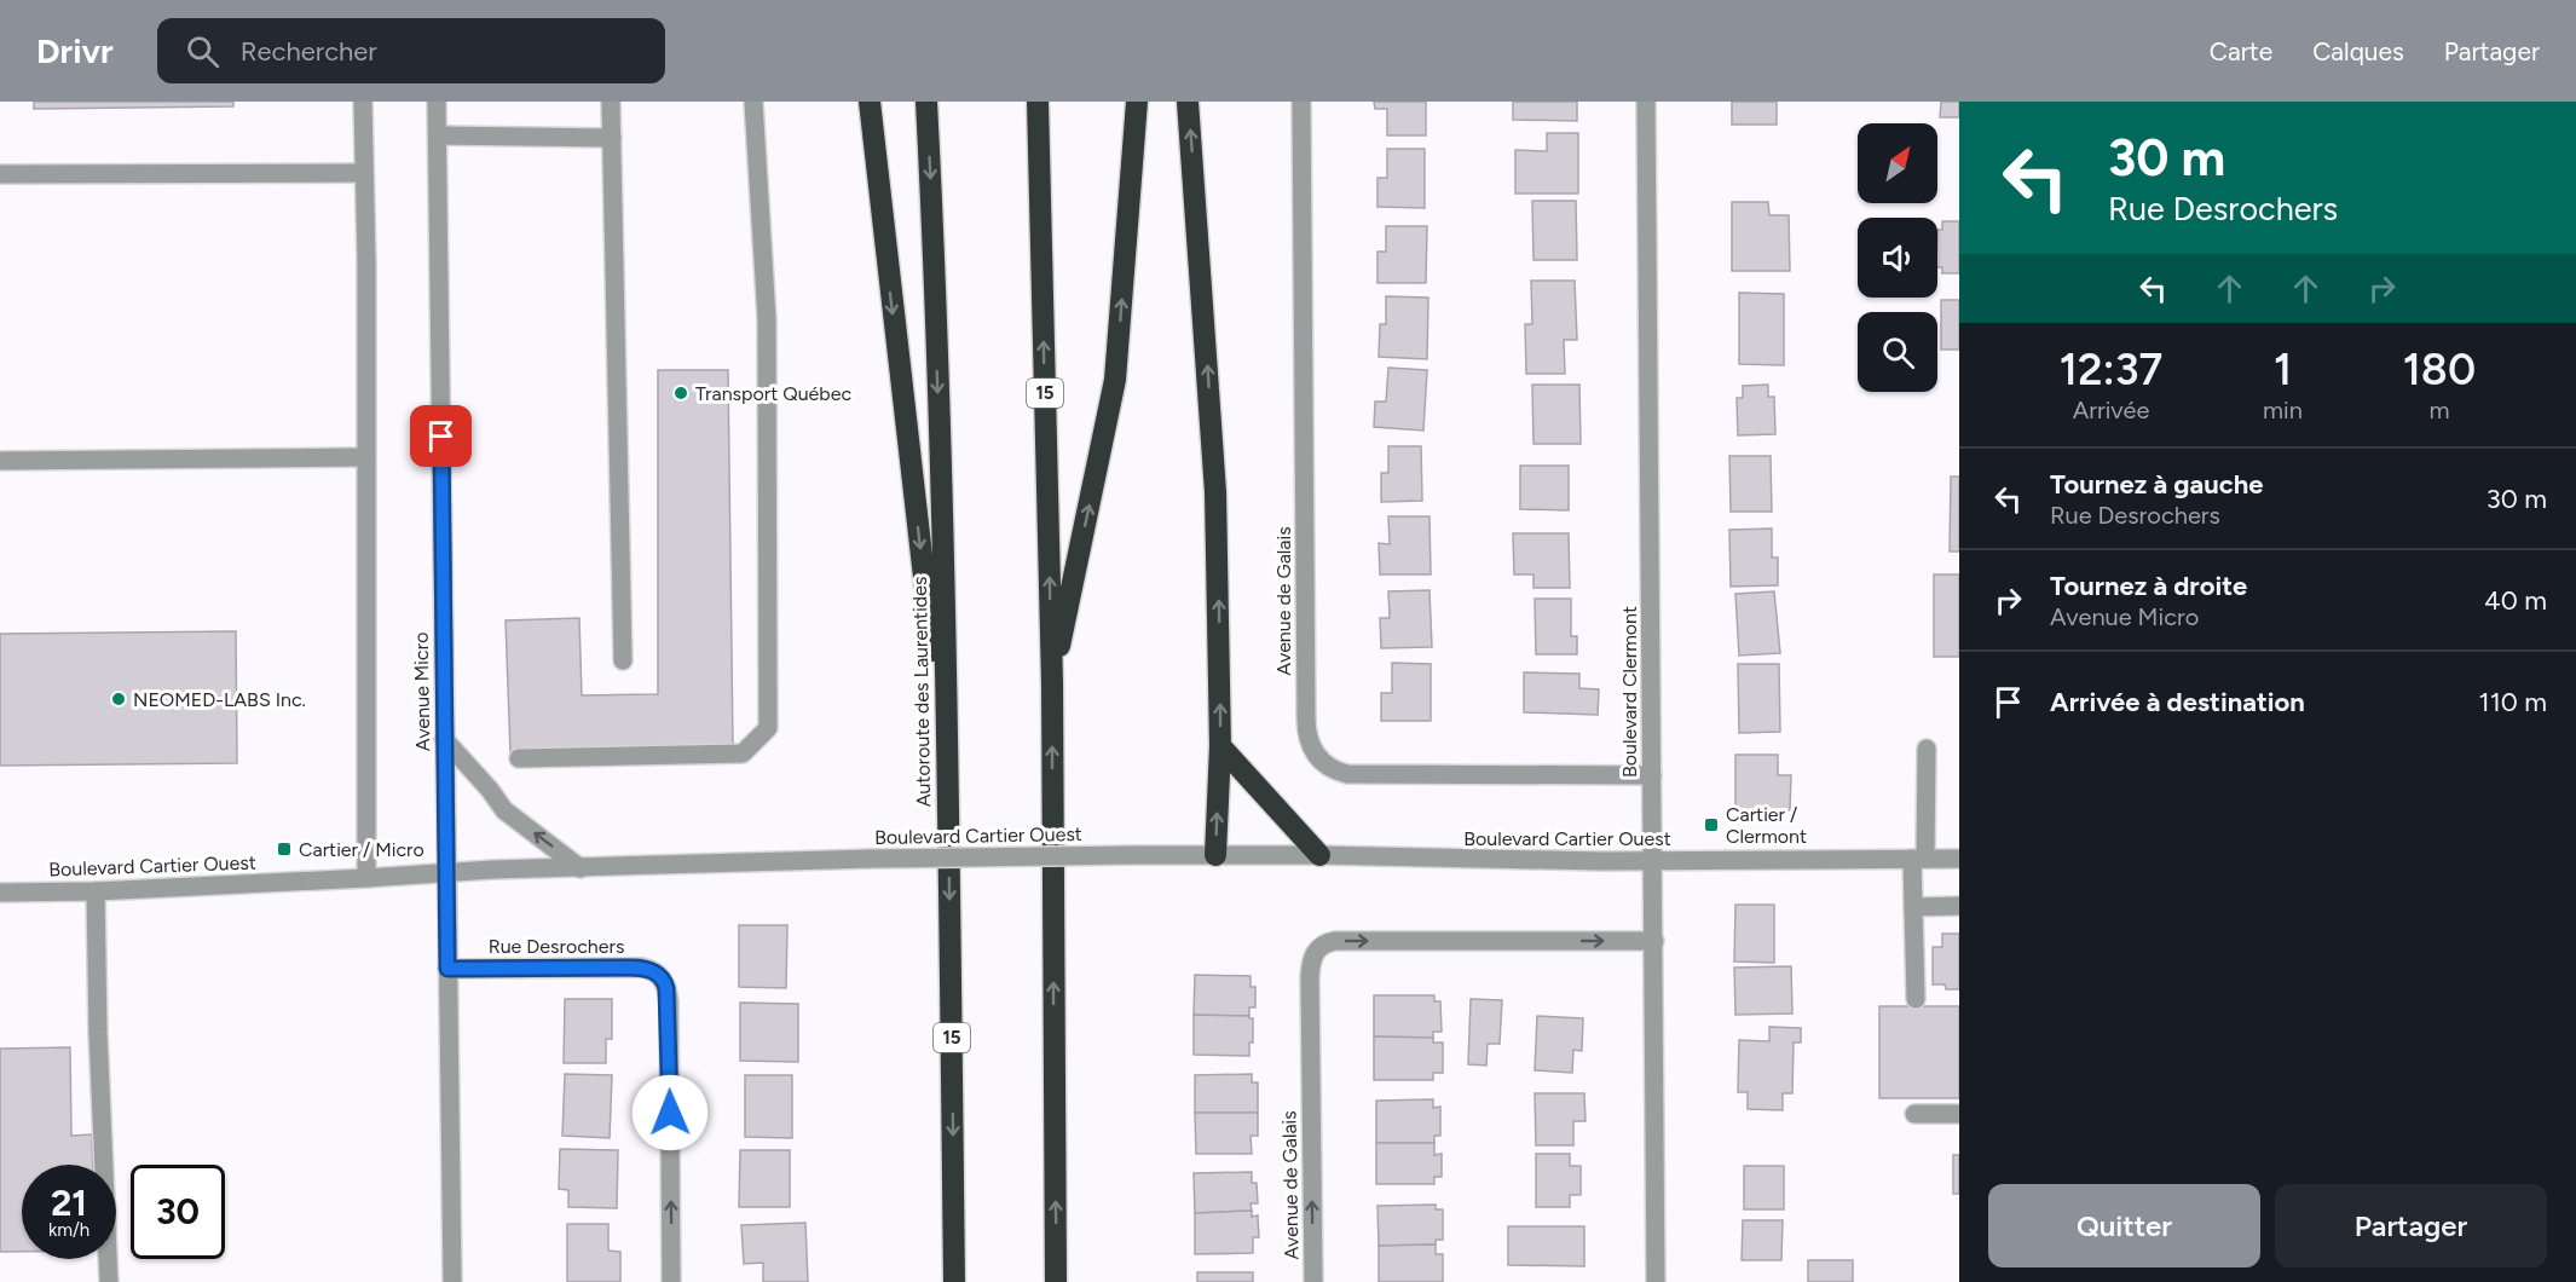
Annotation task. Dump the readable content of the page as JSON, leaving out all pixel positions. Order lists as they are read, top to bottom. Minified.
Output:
{"streets":{"highway":["15","Autoroute des Laurentides"],"street":["Avenue de Galais","Avenue Micro","Boulevard Clermont","Boulevard Cartier Ouest","Rue Desrochers"]},"crossings":[["Avenue de Galais","Boulevard Clermont"],["Avenue Micro","Boulevard Cartier Ouest"],["Avenue Micro","Rue Desrochers"],["Boulevard Clermont","Boulevard Cartier Ouest"]],"places":{"other":["Transport Québec","NEOMED-LABS Inc."],"transit":["Cartier / Clermont","Cartier / Micro"]},"north":"top right","page":{"header":"Drivr","search":"Rechercher","nav":["Carte","Calques","Partager"],"turn":["30 m","Rue Desrochers"],"eta":["12:37","Arrivée","1","min","180","m"],"list":[{"name":"Tournez à gauche","note":"Rue Desrochers","value":"30 m"},{"name":"Tournez à droite","note":"Avenue Micro","value":"40 m"},{"name":"Arrivée à destination","value":"110 m"}],"speed":"21 km/h","limit":"30","buttons":["Quitter","Partager"]}}
